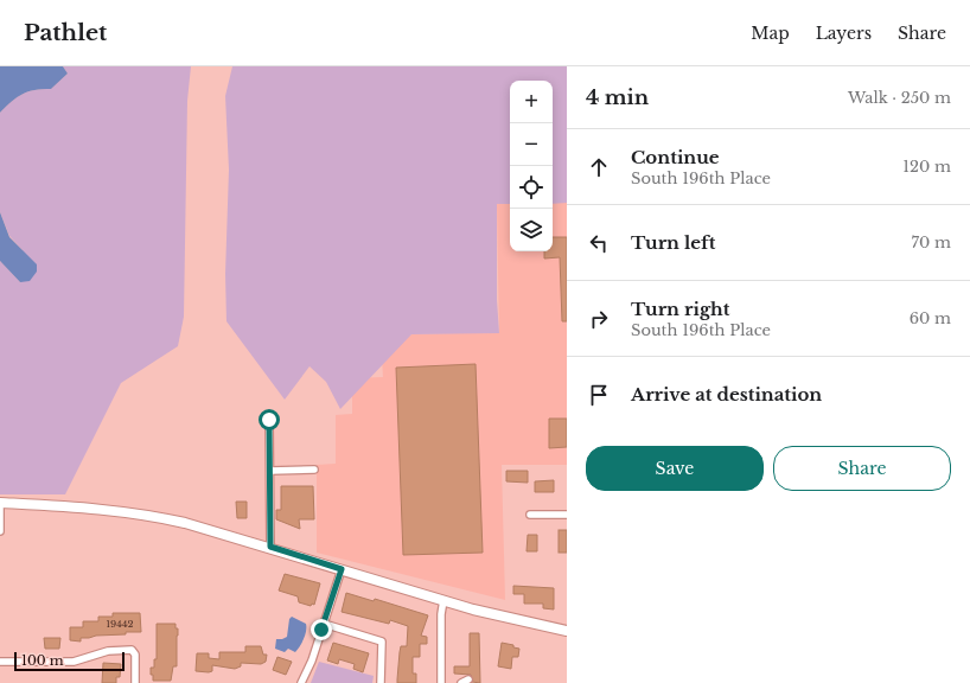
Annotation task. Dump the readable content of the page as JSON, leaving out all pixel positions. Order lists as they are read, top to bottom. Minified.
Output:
{"house_numbers":["19442"],"scale_bar":"100 m","page":{"header":"Pathlet","nav":["Map","Layers","Share"],"heading":["4 min","Walk · 250 m"],"map_buttons":["+","−"],"list":[["Continue","South 196th Place","120 m"],["Turn left","70 m"],["Turn right","South 196th Place","60 m"],"Arrive at destination"],"buttons":["Save","Share"],"scale":"100 m"}}
